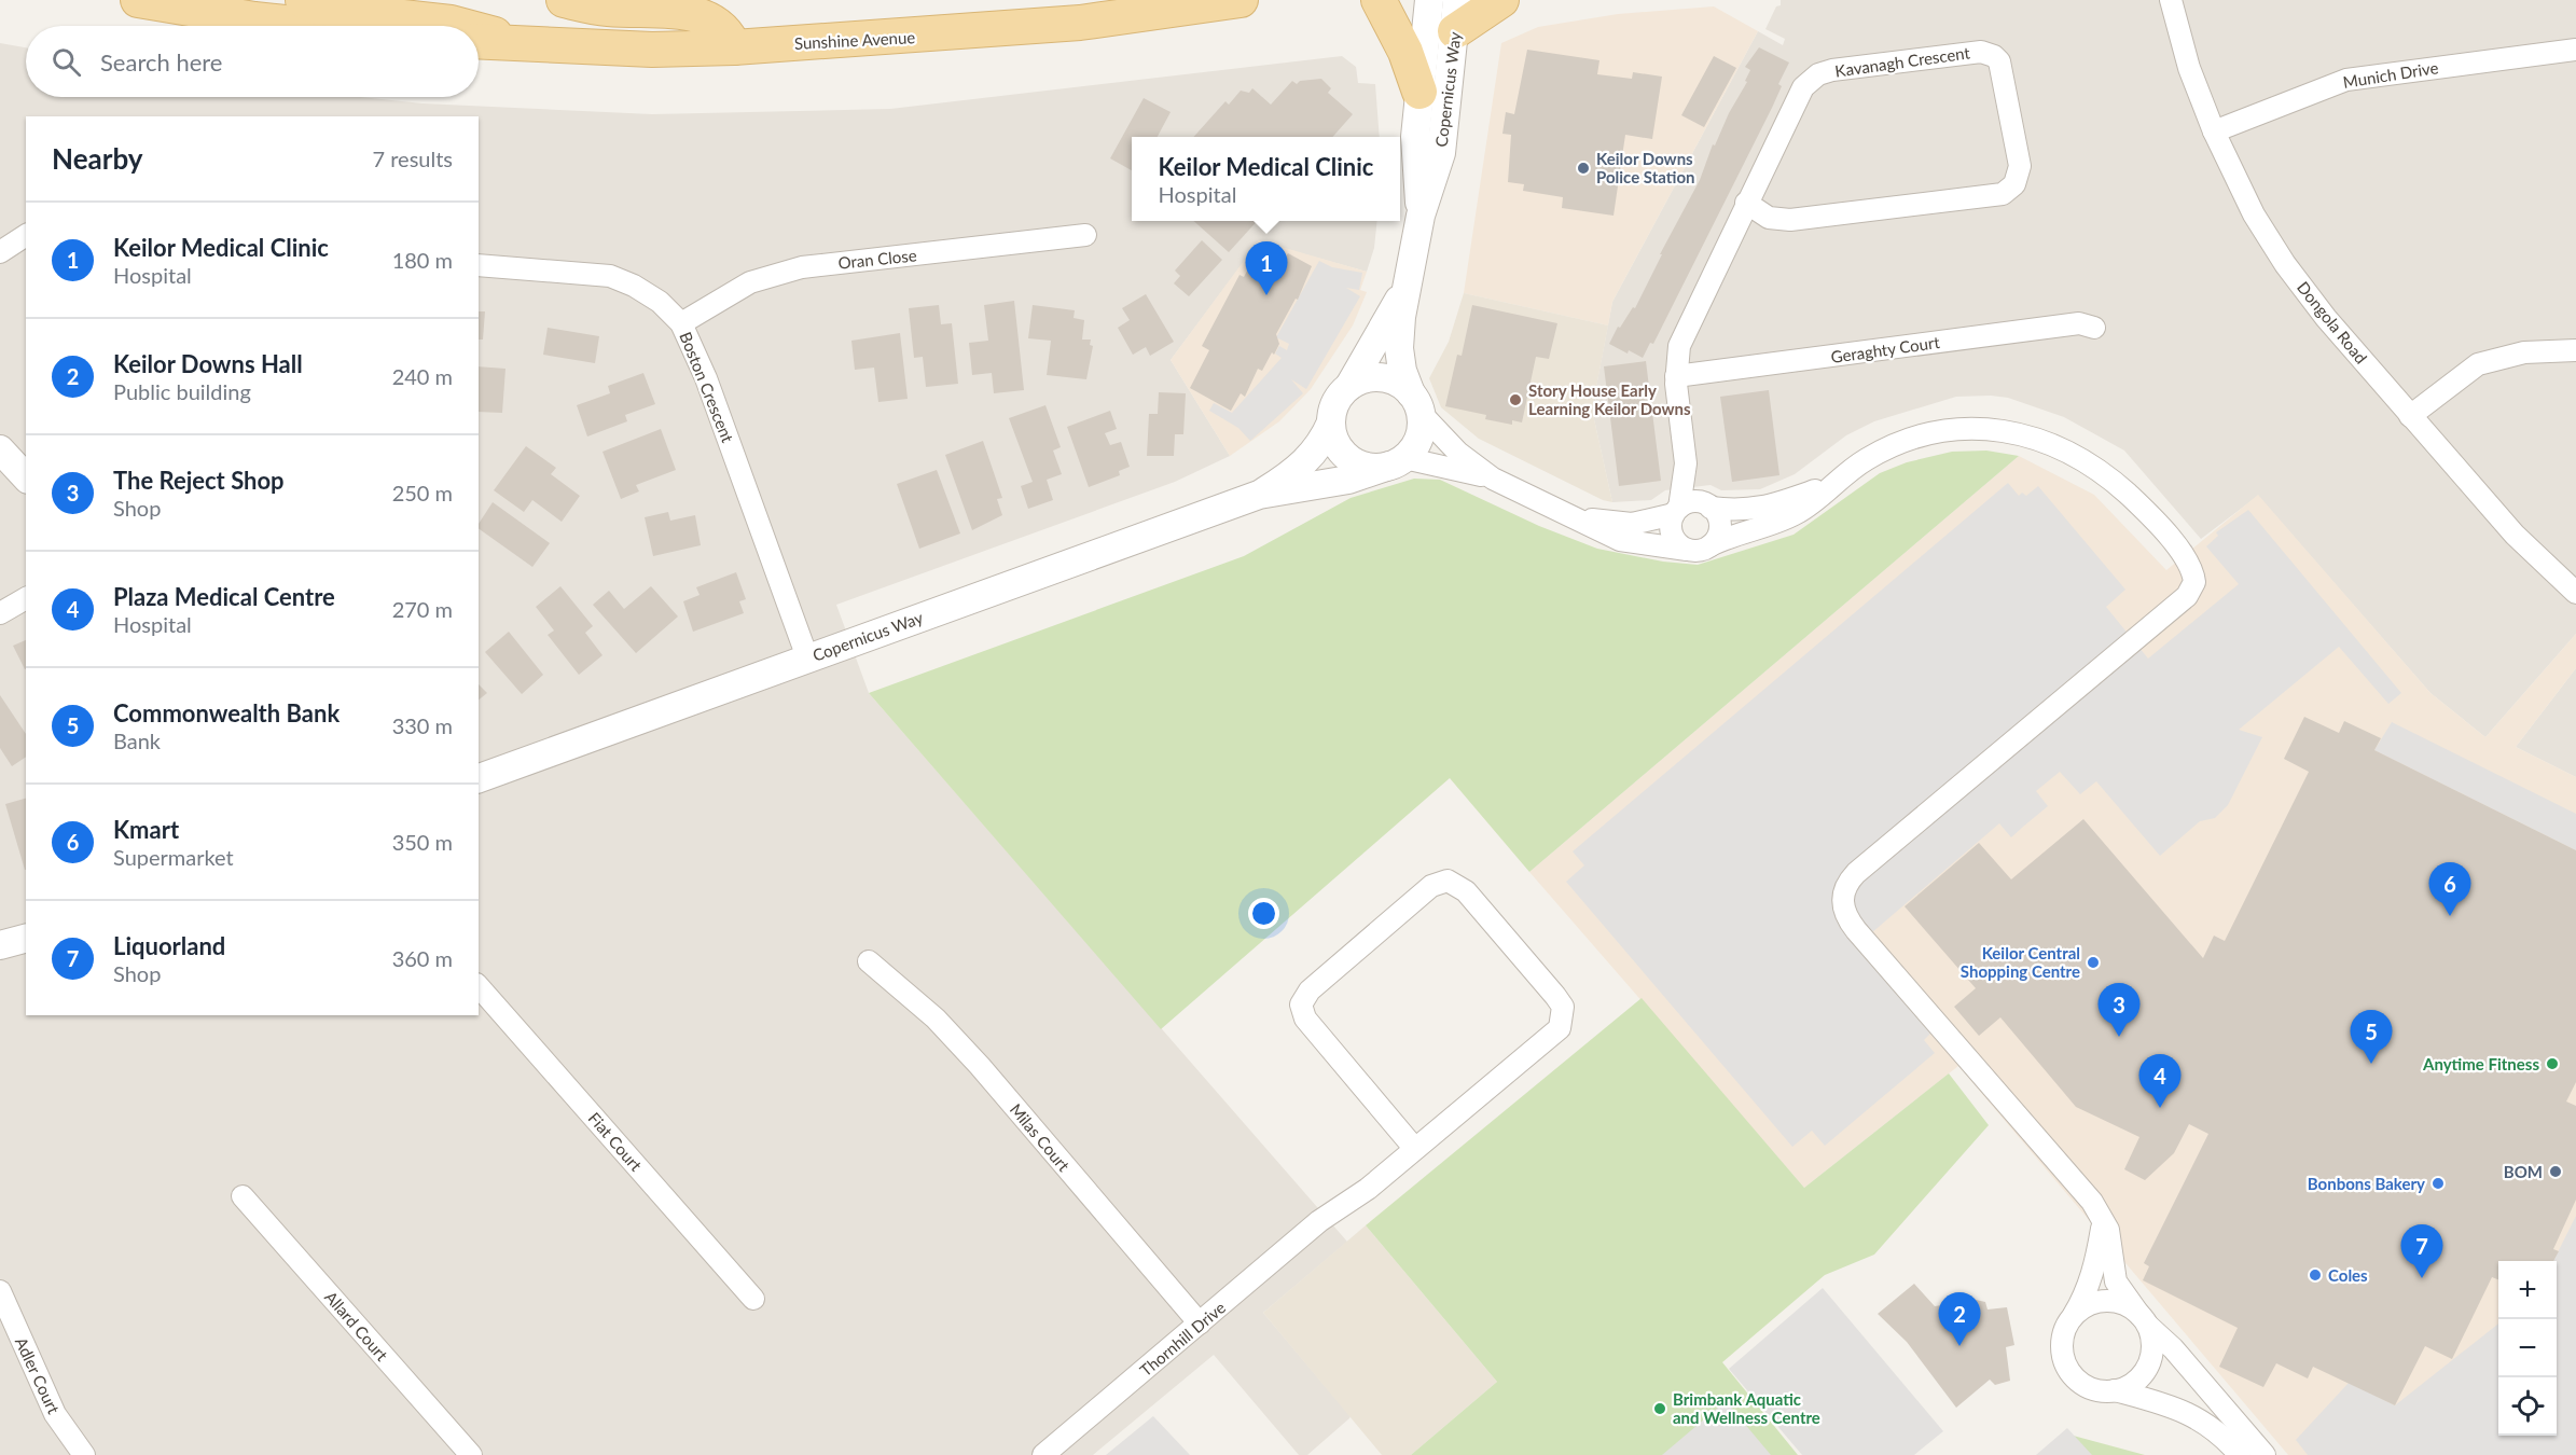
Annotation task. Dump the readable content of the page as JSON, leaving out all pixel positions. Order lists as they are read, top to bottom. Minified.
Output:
{"streets":{"main road":["Sunshine Avenue"],"street":["Kavanagh Crescent","Munich Drive","Copernicus Way","Oran Close","Dongola Road","Geraghty Court","Boston Crescent","Milas Court","Fiat Court","Allard Court","Thornhill Drive","Adler Court"]},"crossings":[["Kavanagh Crescent","Geraghty Court"],["Munich Drive","Dongola Road"],["Copernicus Way","Boston Crescent"],["Oran Close","Boston Crescent"],["Milas Court","Thornhill Drive"]],"places":["Keilor Downs Police Station","Story House Early Learning Keilor Downs","Keilor Central Shopping Centre","Anytime Fitness","BOM","Bonbons Bakery","Coles","Brimbank Aquatic and Wellness Centre"],"page":{"search":"Search here","heading":["Nearby","7 results"],"popup":["Keilor Medical Clinic","Hospital"],"list":[{"mark":"1","name":"Keilor Medical Clinic","note":"Hospital","value":"180 m"},{"mark":"2","name":"Keilor Downs Hall","note":"Public building","value":"240 m"},{"mark":"3","name":"The Reject Shop","note":"Shop","value":"250 m"},{"mark":"4","name":"Plaza Medical Centre","note":"Hospital","value":"270 m"},{"mark":"5","name":"Commonwealth Bank","note":"Bank","value":"330 m"},{"mark":"6","name":"Kmart","note":"Supermarket","value":"350 m"},{"mark":"7","name":"Liquorland","note":"Shop","value":"360 m"}],"pins":["1","6","3","5","4","7","2"],"map_buttons":["+","−"]}}
